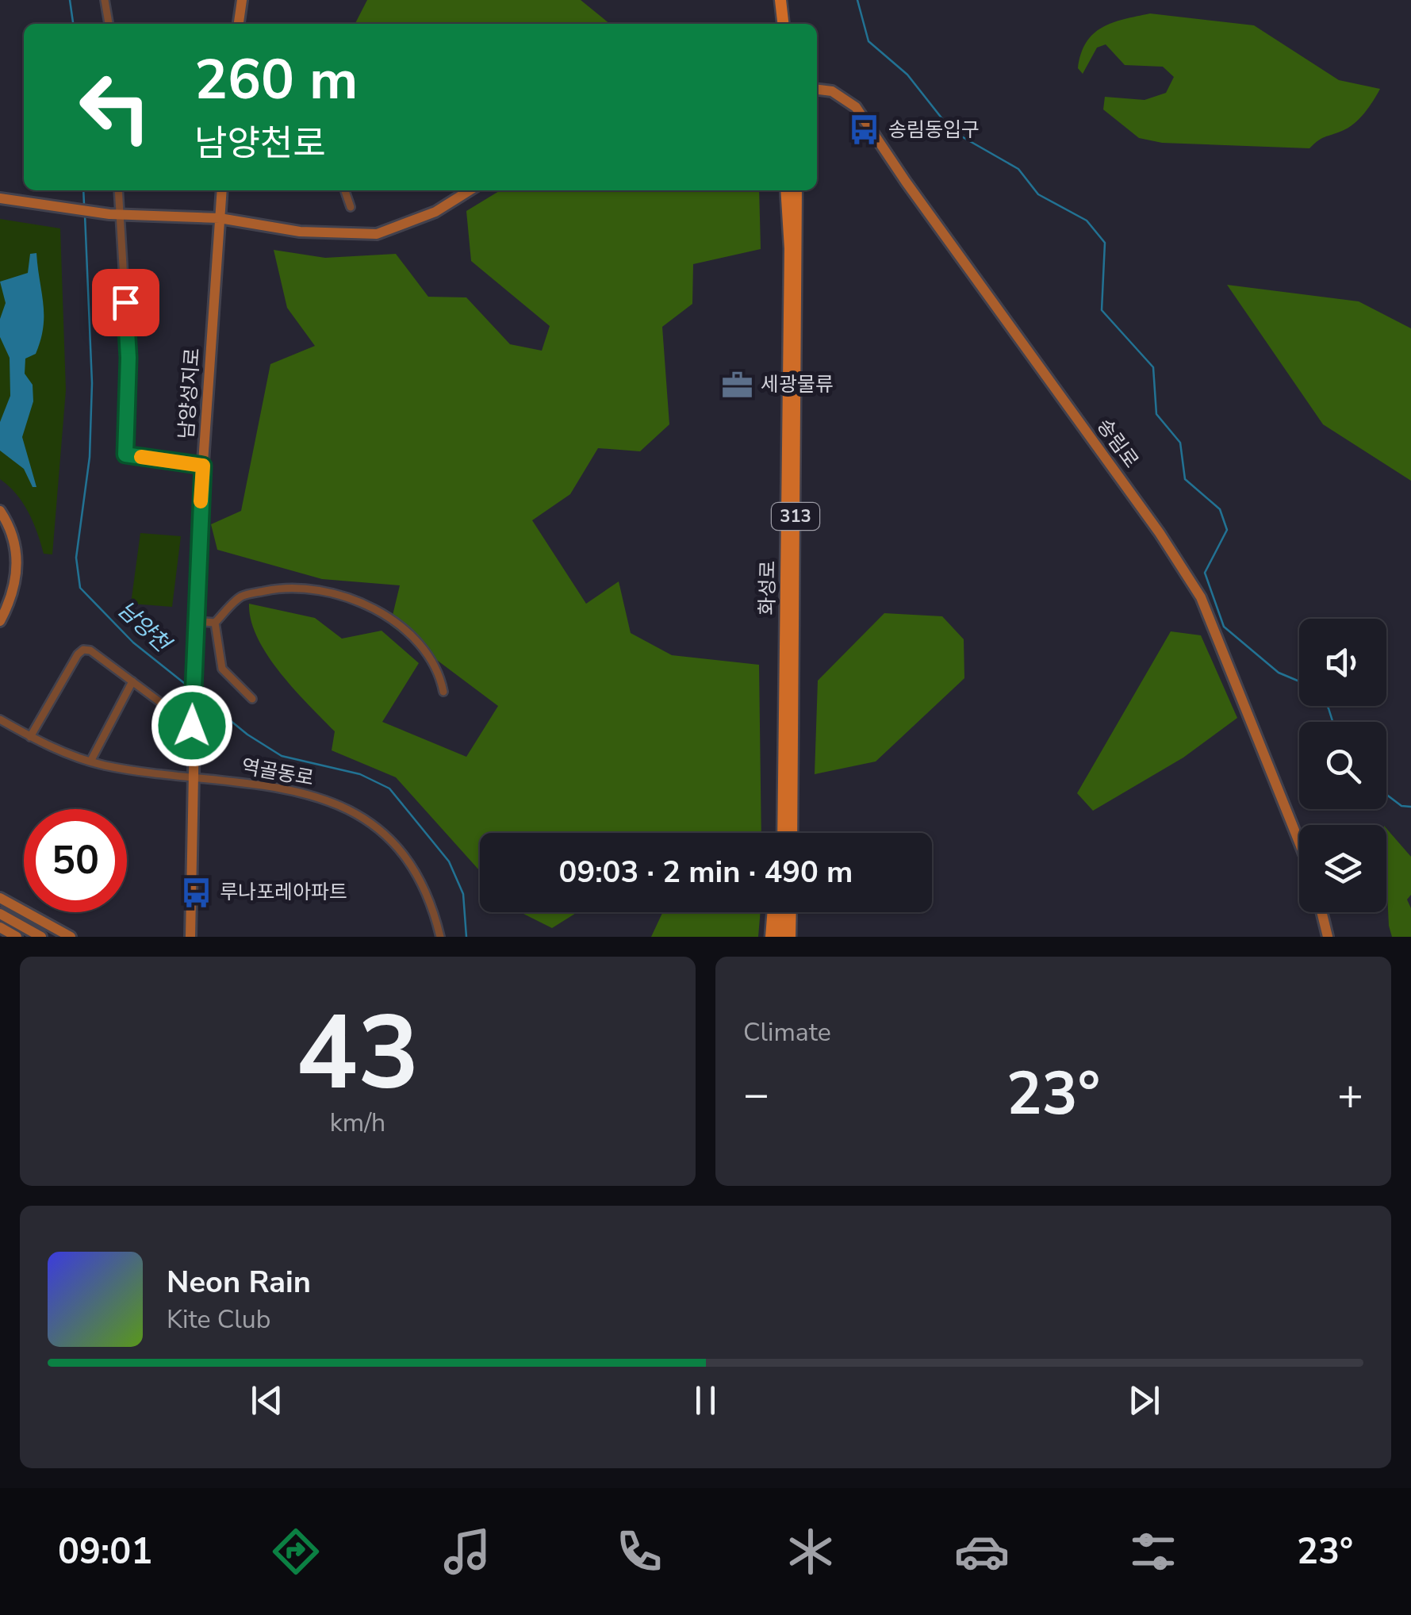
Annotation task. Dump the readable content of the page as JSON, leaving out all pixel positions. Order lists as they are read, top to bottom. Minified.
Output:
{"streets":{"main road":["남양성지로","송림로","313","화성로"],"street":["역골동로"]},"crossings":[["남양성지로","역골동로"]],"water":["남양천"],"places":{"bus stop":["송림동입구","루나포레아파트"],"office":["세광물류"]},"page":{"turn":["260 m","남양천로"],"limit":"50","trip":"09:03 · 2 min · 490 m","tile":[["43","km/h"],"Climate"],"heat":["−","23°","+"],"song":["Neon Rain","Kite Club"],"tabs":["09:01","23°"]}}
